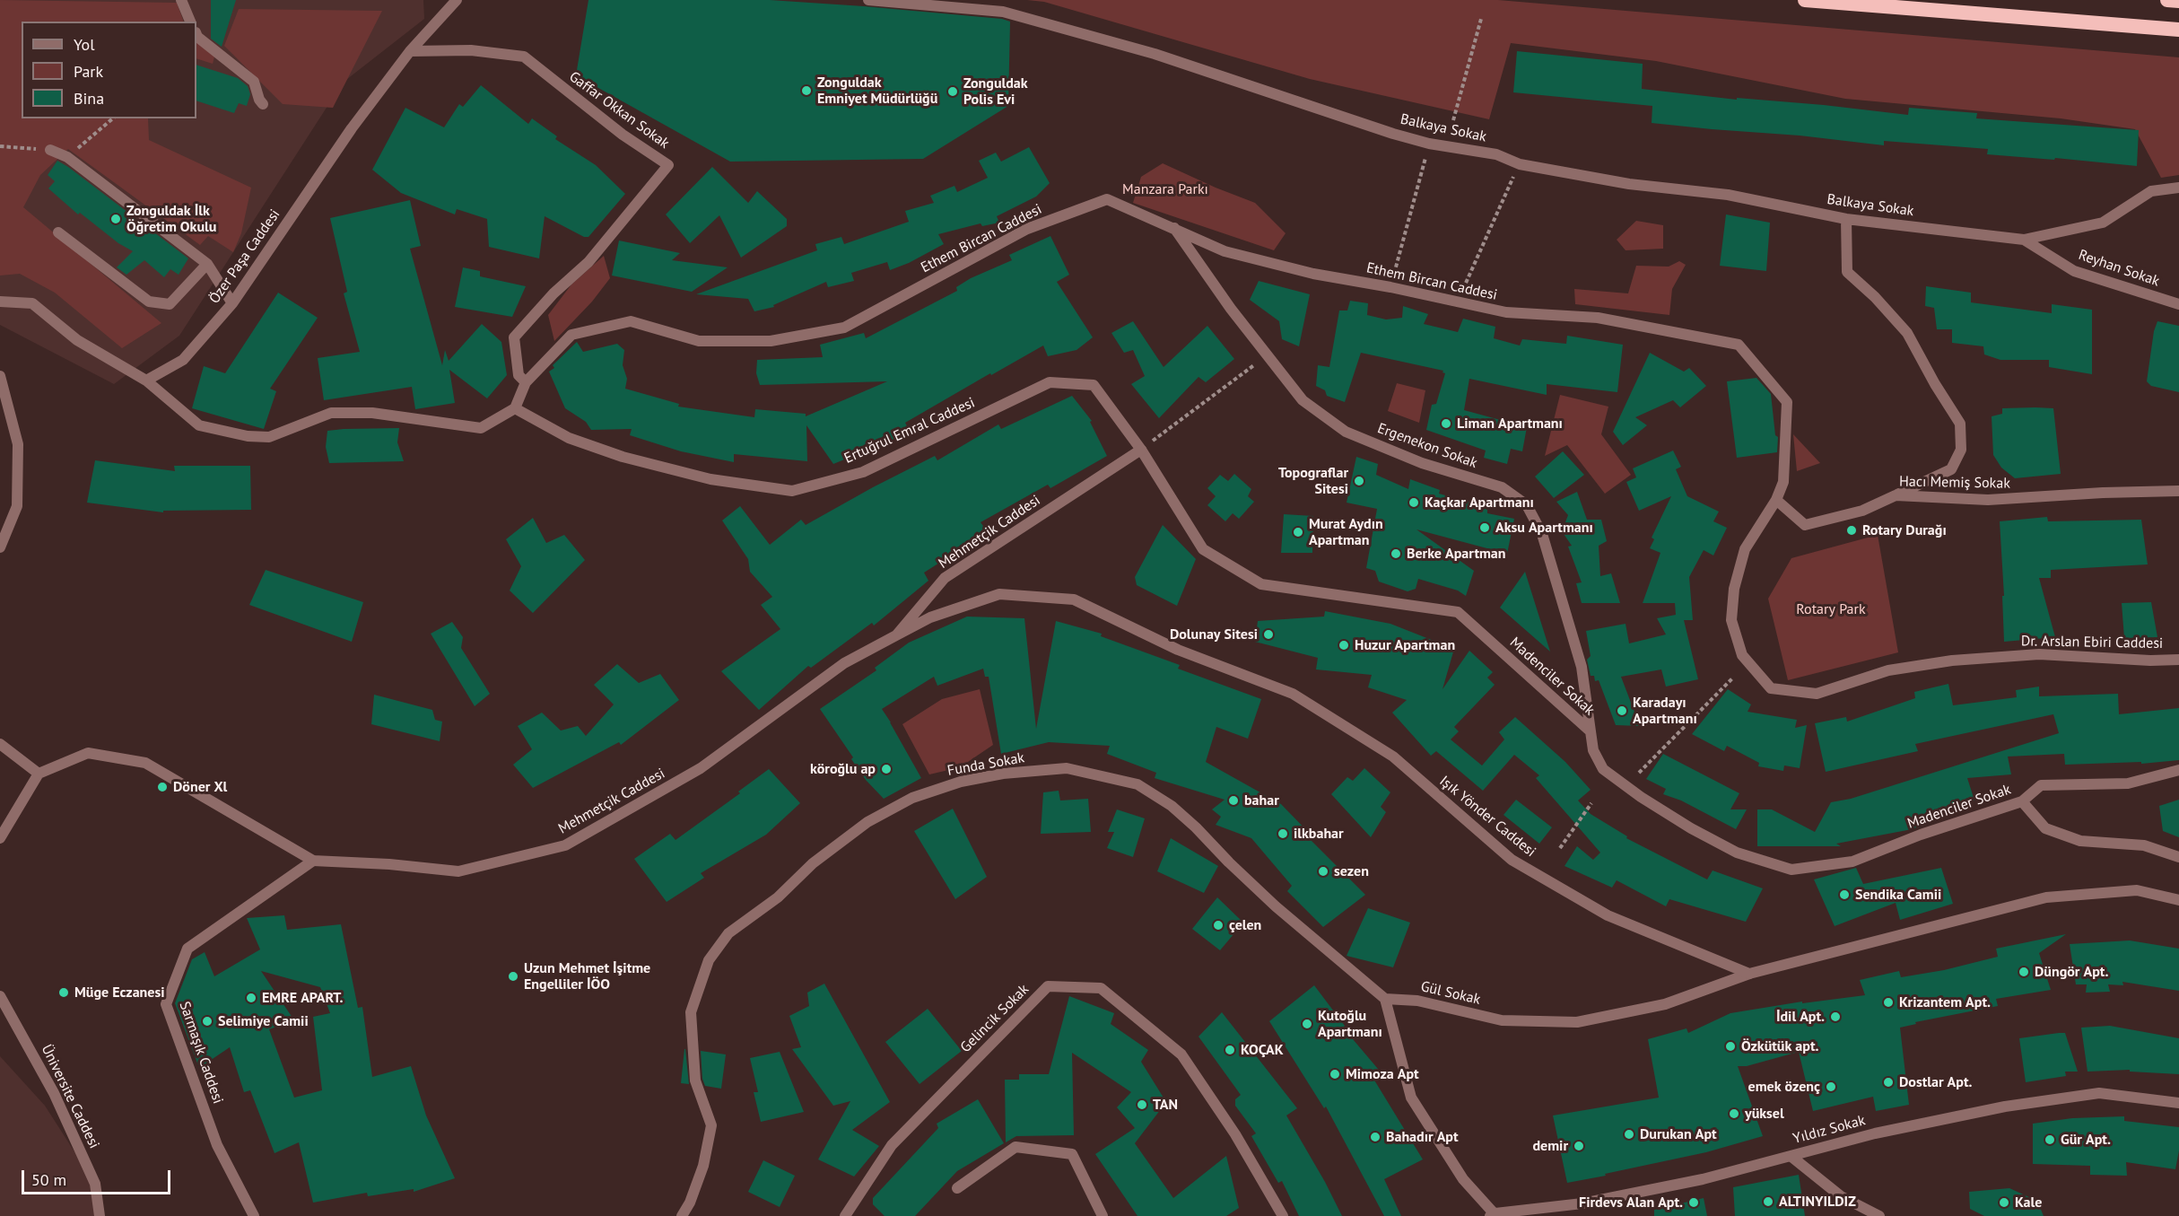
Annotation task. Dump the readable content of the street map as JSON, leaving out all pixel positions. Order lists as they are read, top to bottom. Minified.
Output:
{"streets":{"street":["Gaffar Okkan Sokak","Balkaya Sokak","Ethem Bircan Caddesi","Özer Paşa Caddesi","Reyhan Sokak","Ertuğrul Emral Caddesi","Ergenekon Sokak","Hacı Memiş Sokak","Mehmetçik Caddesi","Dr. Arslan Ebiri Caddesi","Madenciler Sokak","Funda Sokak","Işık Yönder Caddesi","Gül Sokak","Gelincik Sokak","Sarmaşık Caddesi","Üniversite Caddesi","Yıldız Sokak"]},"crossings":[["Gaffar Okkan Sokak","Ethem Bircan Caddesi"],["Gaffar Okkan Sokak","Özer Paşa Caddesi"],["Balkaya Sokak","Reyhan Sokak"],["Ethem Bircan Caddesi","Ertuğrul Emral Caddesi"],["Ethem Bircan Caddesi","Ergenekon Sokak"],["Ethem Bircan Caddesi","Dr. Arslan Ebiri Caddesi"],["Ertuğrul Emral Caddesi","Mehmetçik Caddesi"],["Ertuğrul Emral Caddesi","Madenciler Sokak"],["Ergenekon Sokak","Madenciler Sokak"],["Hacı Memiş Sokak","Dr. Arslan Ebiri Caddesi"],["Mehmetçik Caddesi","Madenciler Sokak"],["Mehmetçik Caddesi","Işık Yönder Caddesi"],["Mehmetçik Caddesi","Sarmaşık Caddesi"],["Funda Sokak","Gül Sokak"],["Işık Yönder Caddesi","Gül Sokak"]],"parks":["Manzara Parkı","Rotary Park"],"places":["Zonguldak Emniyet Müdürlüğü","Zonguldak Polis Evi","Zonguldak İlk Öğretim Okulu","Liman Apartmanı","Topograflar Sitesi","Kaçkar Apartmanı","Aksu Apartmanı","Rotary Durağı","Murat Aydın Apartman","Berke Apartman","Dolunay Sitesi","Huzur Apartman","Karadayı Apartmanı","köroğlu ap","Döner Xl","bahar","ilkbahar","sezen","Sendika Camii","çelen","Düngör Apt.","Uzun Mehmet İşitme Engelliler İÖO","Müge Eczanesi","EMRE APART.","Krizantem Apt.","İdil Apt.","Selimiye Camii","Kutoğlu Apartmanı","Özkütük apt.","KOÇAK","Mimoza Apt","Dostlar Apt.","emek özenç","TAN","yüksel","Durukan Apt","Bahadır Apt","Gür Apt.","demir","ALTINYILDIZ","Firdevs Alan Apt.","Kale"],"legend":["Yol","Park","Bina"],"scale_bar":"50 m"}
